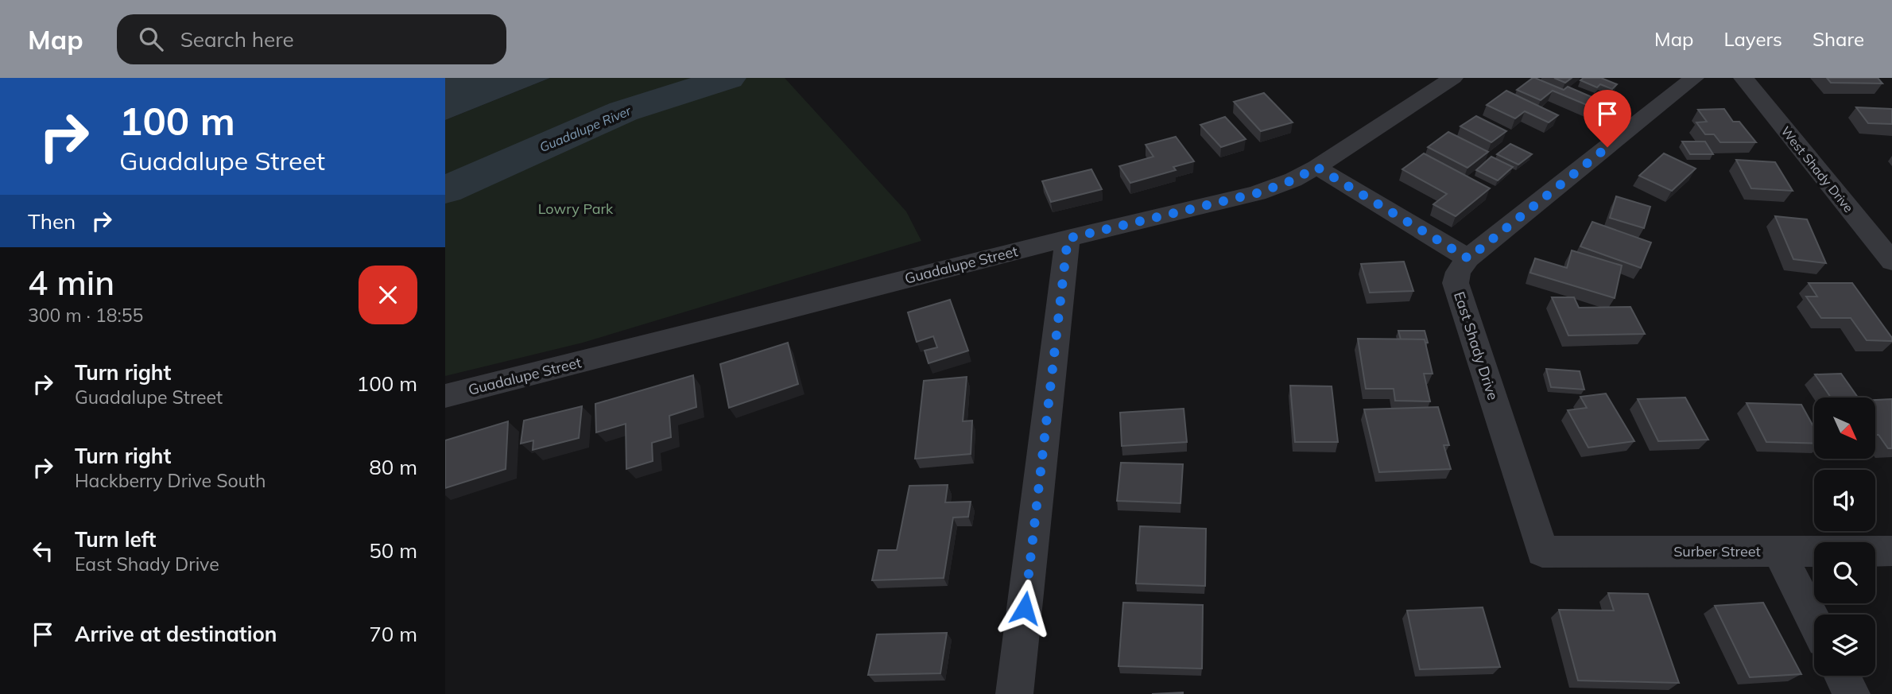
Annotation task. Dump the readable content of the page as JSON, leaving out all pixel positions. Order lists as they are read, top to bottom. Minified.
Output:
{"streets":{"street":["West Shady Drive","Guadalupe Street","East Shady Drive","Surber Street"]},"crossings":[["East Shady Drive","Surber Street"]],"water":["Guadalupe River"],"parks":["Lowry Park"],"north":"bottom right","page":{"header":"Map","search":"Search here","nav":["Map","Layers","Share"],"turn":["100 m","Guadalupe Street"],"then":"Then","heading":["4 min","300 m · 18:55"],"list":[{"name":"Turn right","note":"Guadalupe Street","value":"100 m"},{"name":"Turn right","note":"Hackberry Drive South","value":"80 m"},{"name":"Turn left","note":"East Shady Drive","value":"50 m"},{"name":"Arrive at destination","value":"70 m"}]}}
